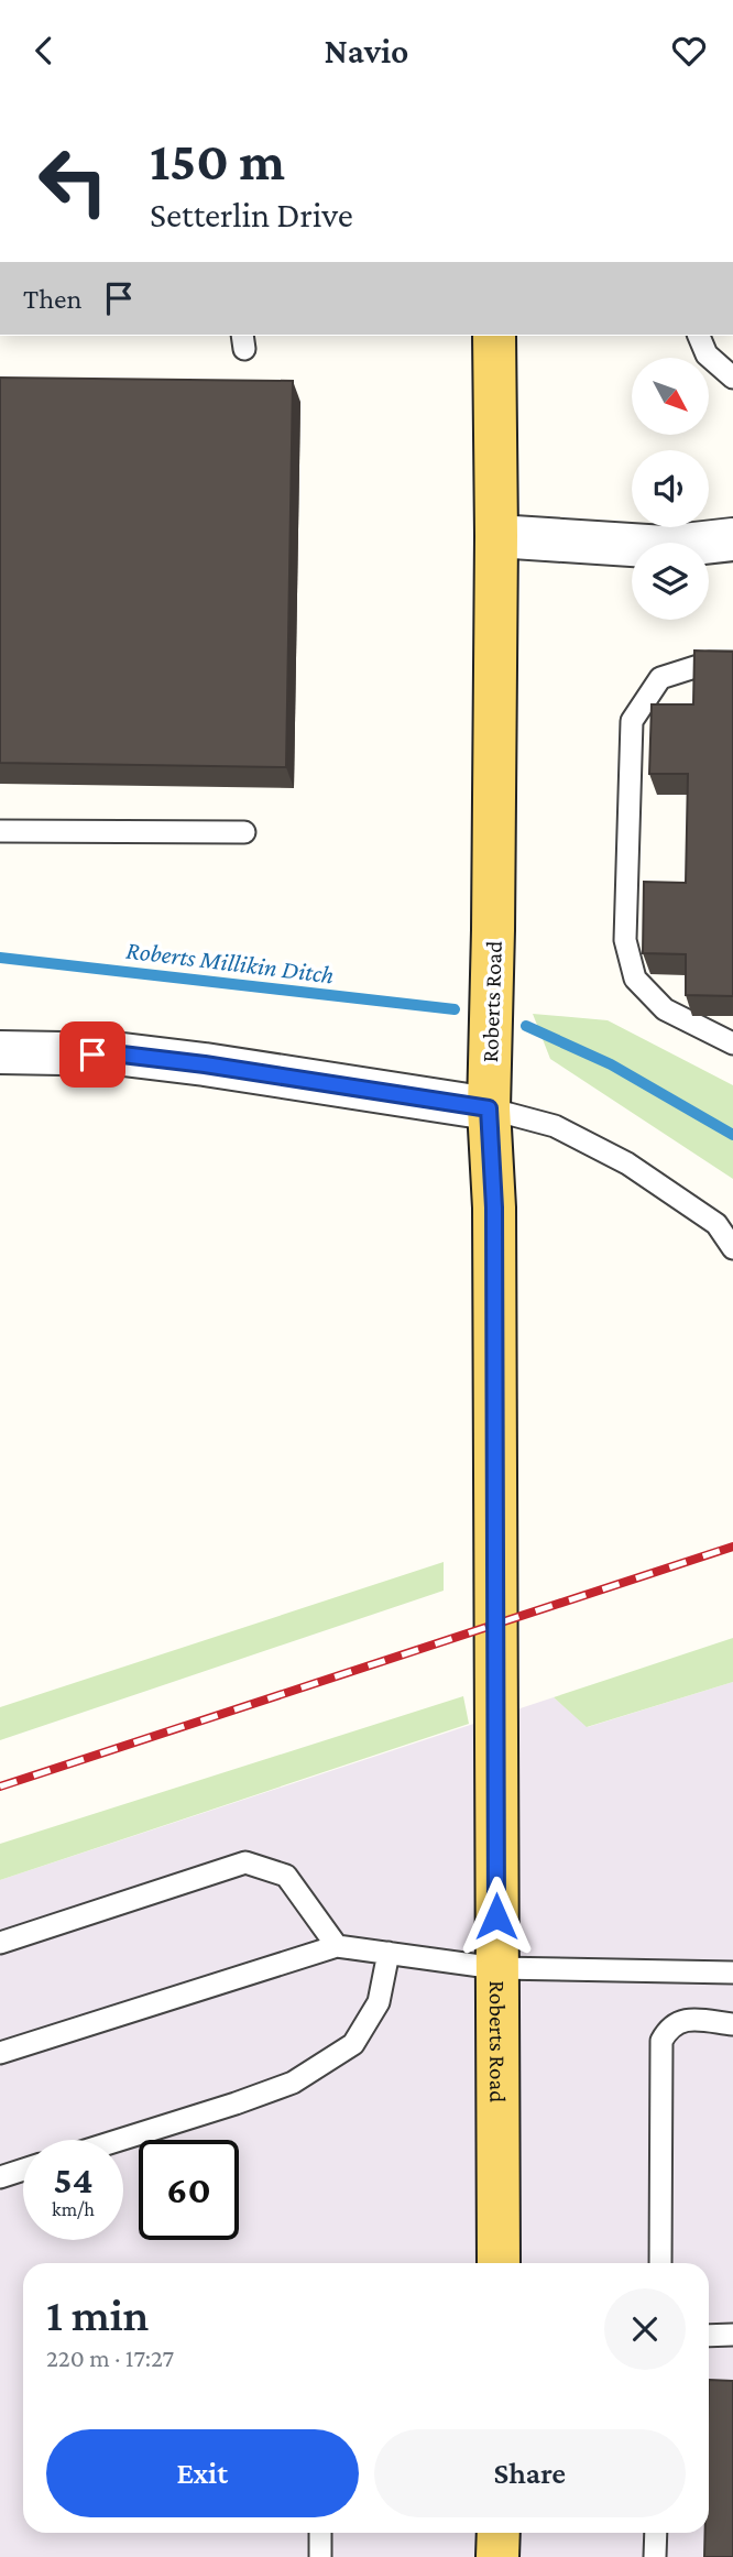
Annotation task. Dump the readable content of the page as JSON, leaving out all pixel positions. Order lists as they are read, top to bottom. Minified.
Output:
{"streets":{"main road":["Roberts Road"]},"water":["Roberts Millikin Ditch"],"north":"bottom right","page":{"header":"Navio","turn":["150 m","Setterlin Drive"],"then":"Then","speed":"54 km/h","limit":"60","heading":["1 min","220 m · 17:27"],"buttons":["Exit","Share"]}}
